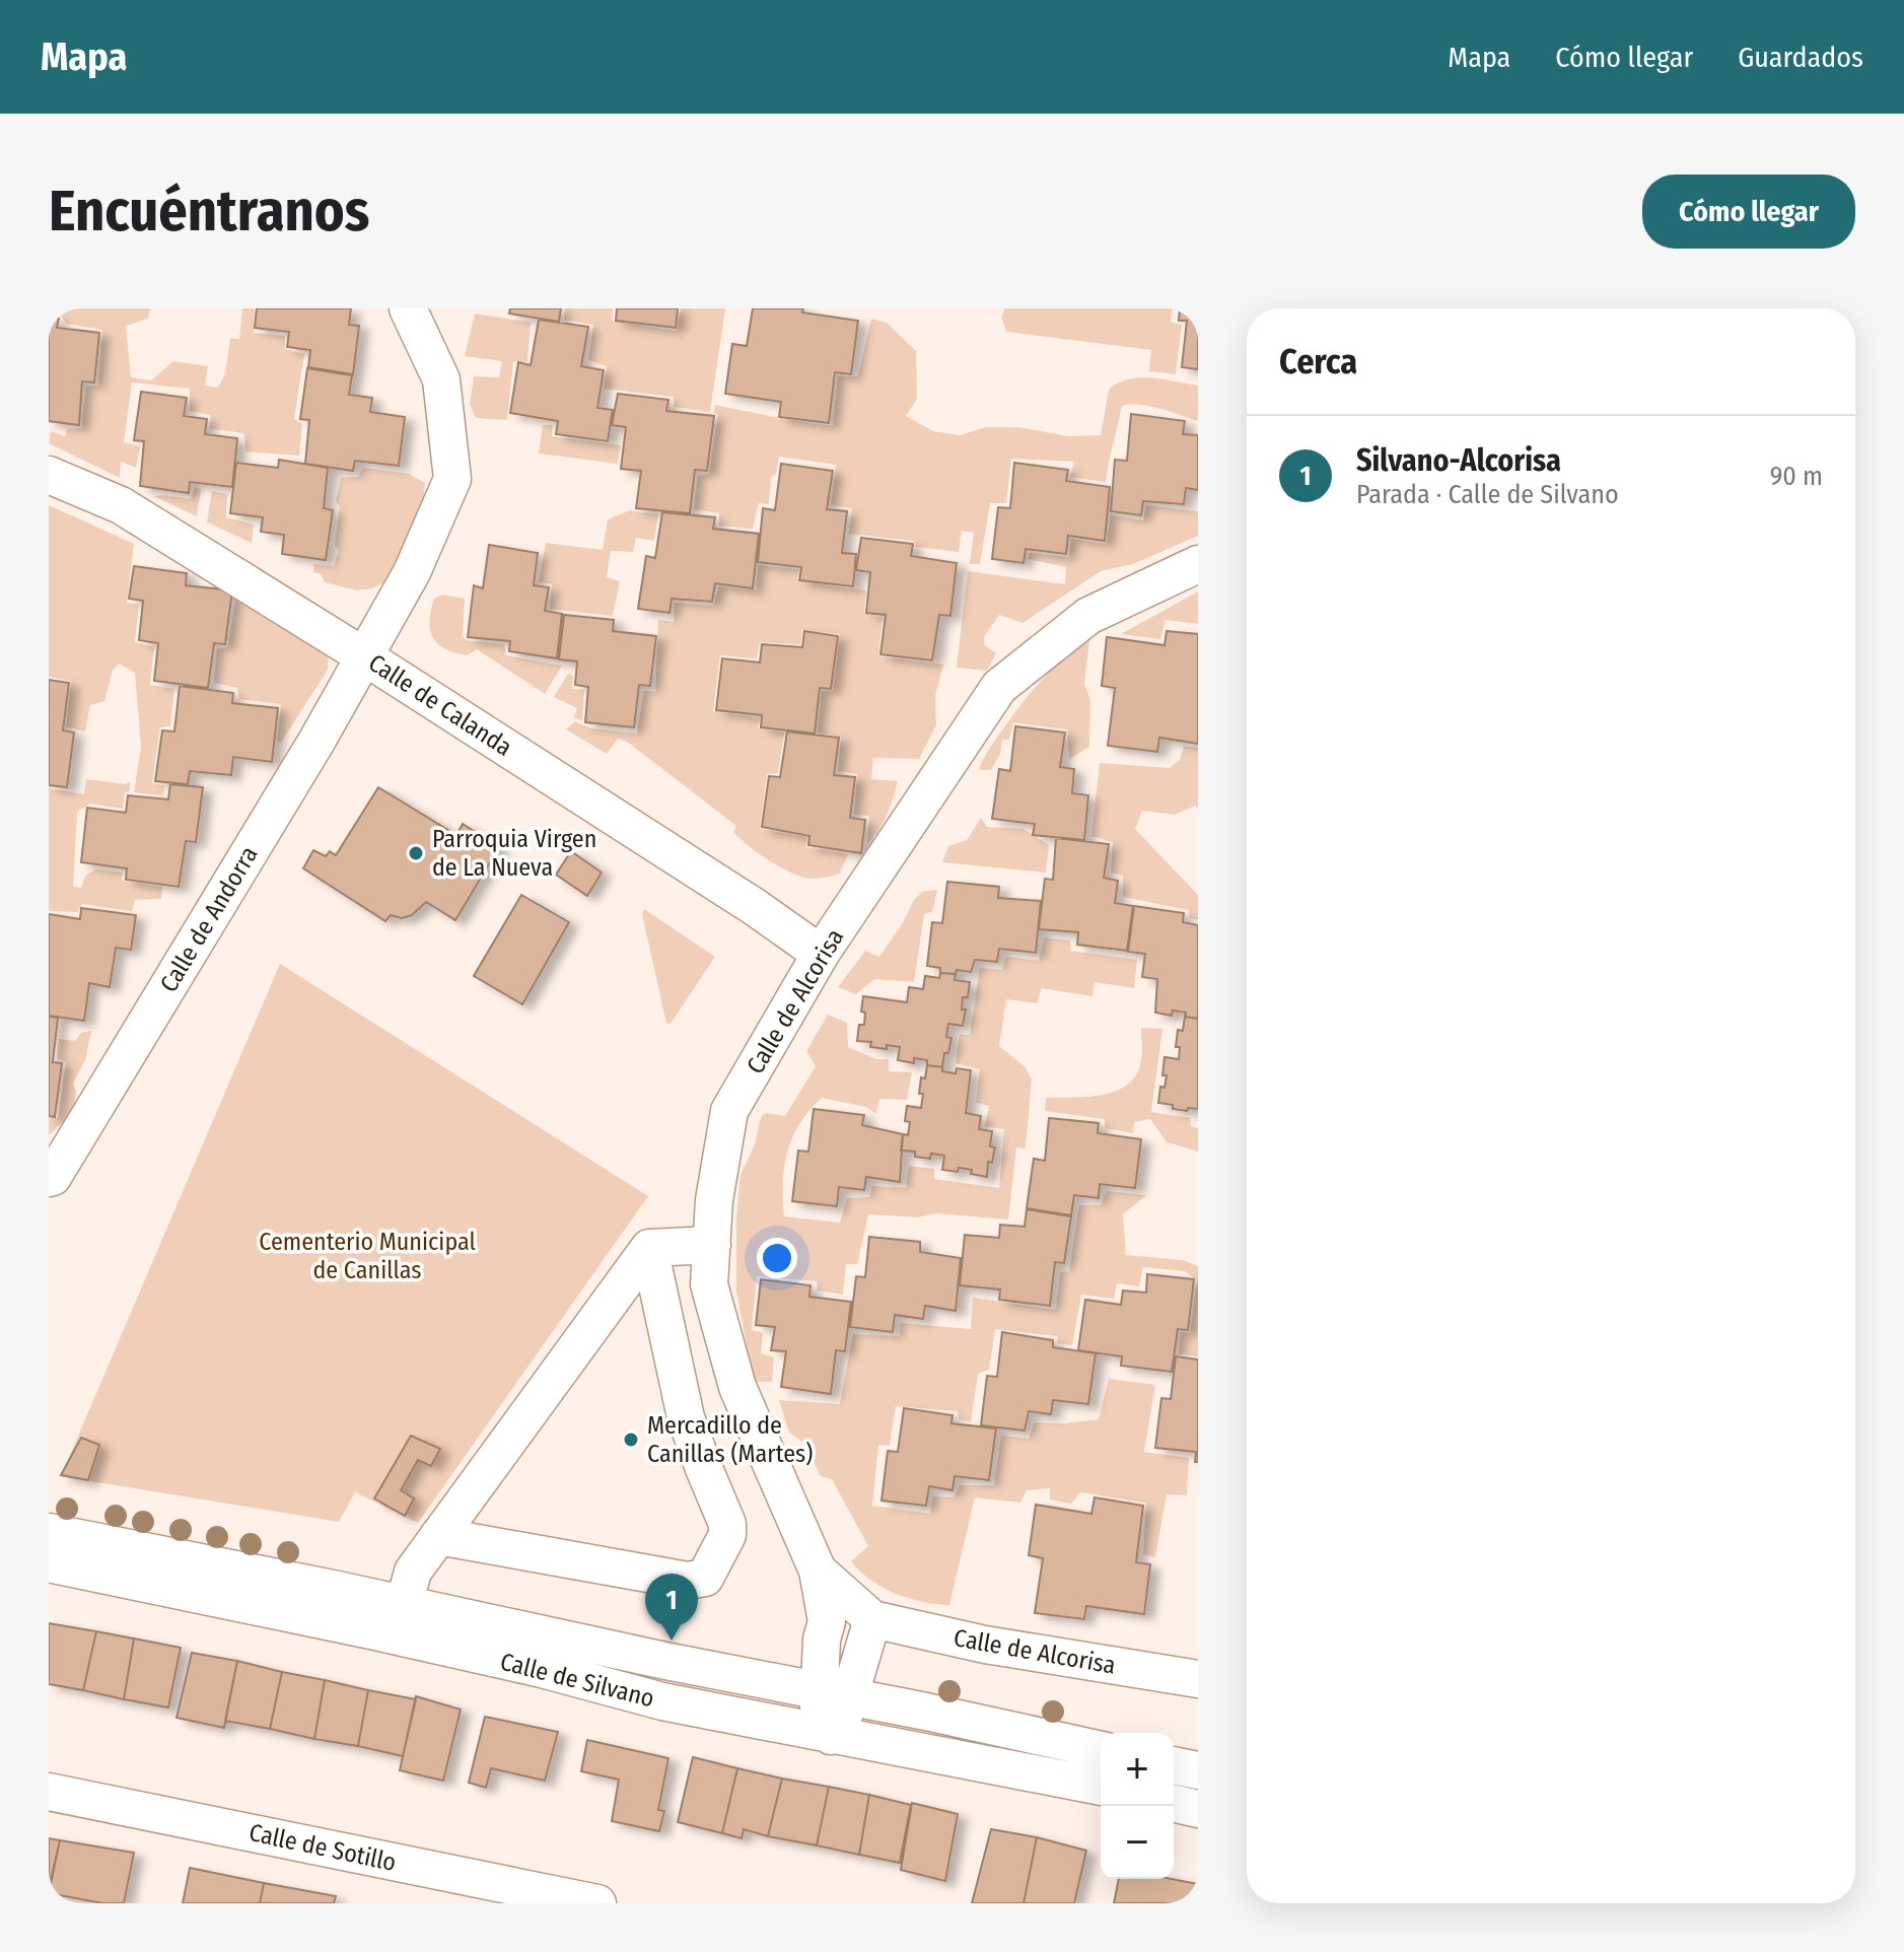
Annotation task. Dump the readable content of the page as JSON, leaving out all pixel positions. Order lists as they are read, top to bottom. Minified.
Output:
{"streets":{"street":["Calle de Calanda","Calle de Andorra","Calle de Alcorisa","Calle de Silvano","Calle de Sotillo"]},"crossings":[["Calle de Calanda","Calle de Andorra"],["Calle de Calanda","Calle de Alcorisa"],["Calle de Alcorisa","Calle de Silvano"]],"parks":["Cementerio Municipal de Canillas"],"places":["Parroquia Virgen de La Nueva","Mercadillo de Canillas (Martes)"],"page":{"header":"Mapa","nav":["Mapa","Cómo llegar","Guardados"],"buttons":"Cómo llegar","title":"Encuéntranos","heading":"Cerca","list":[{"mark":"1","name":"Silvano-Alcorisa","note":"Parada · Calle de Silvano","value":"90 m"}],"pins":"1","map_buttons":["+","−"]}}
